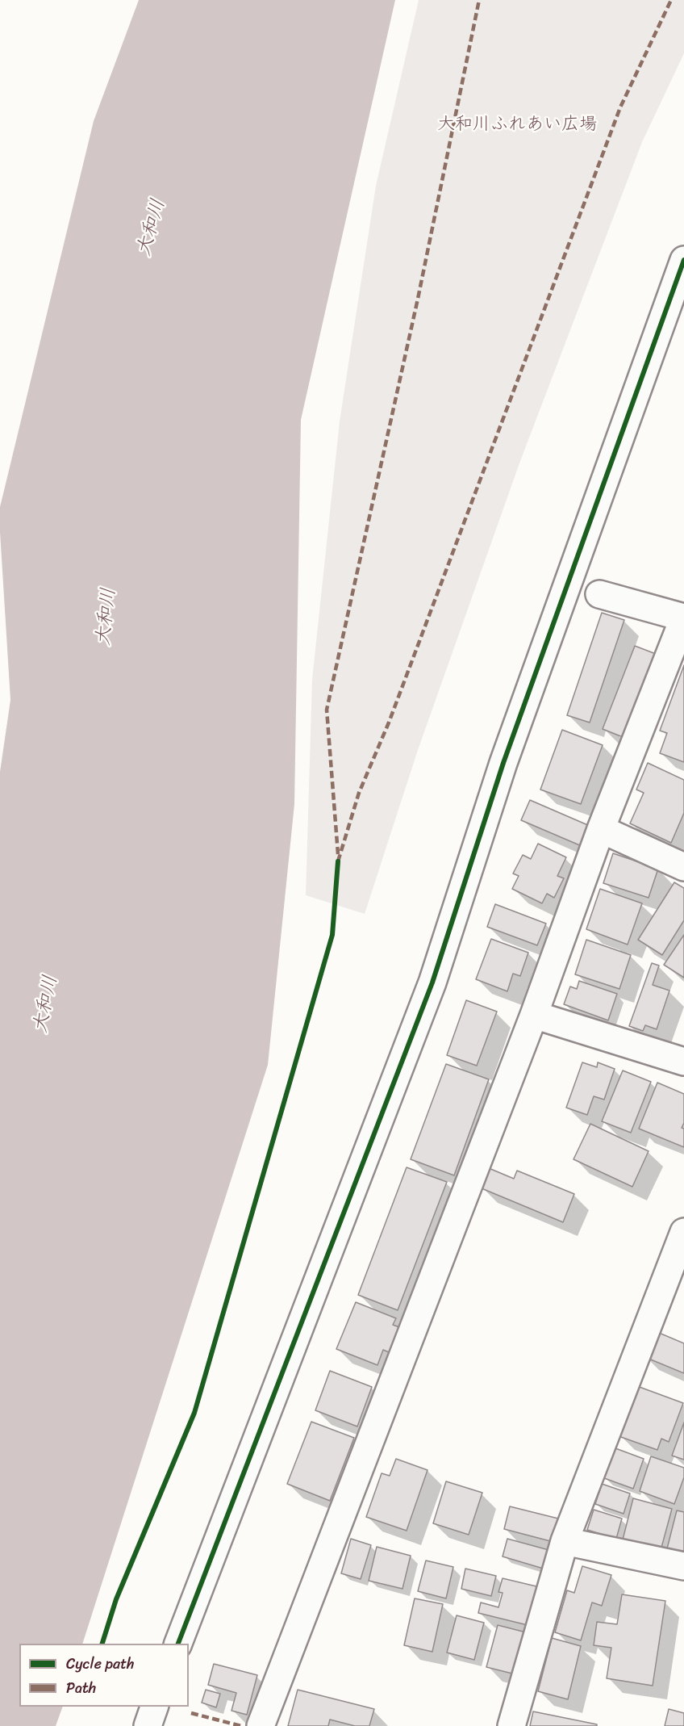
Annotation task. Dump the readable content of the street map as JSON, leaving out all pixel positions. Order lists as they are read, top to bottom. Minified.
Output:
{"water":["大和川"],"parks":["大和川ふれあい広場"],"legend":["Cycle path","Path"]}
